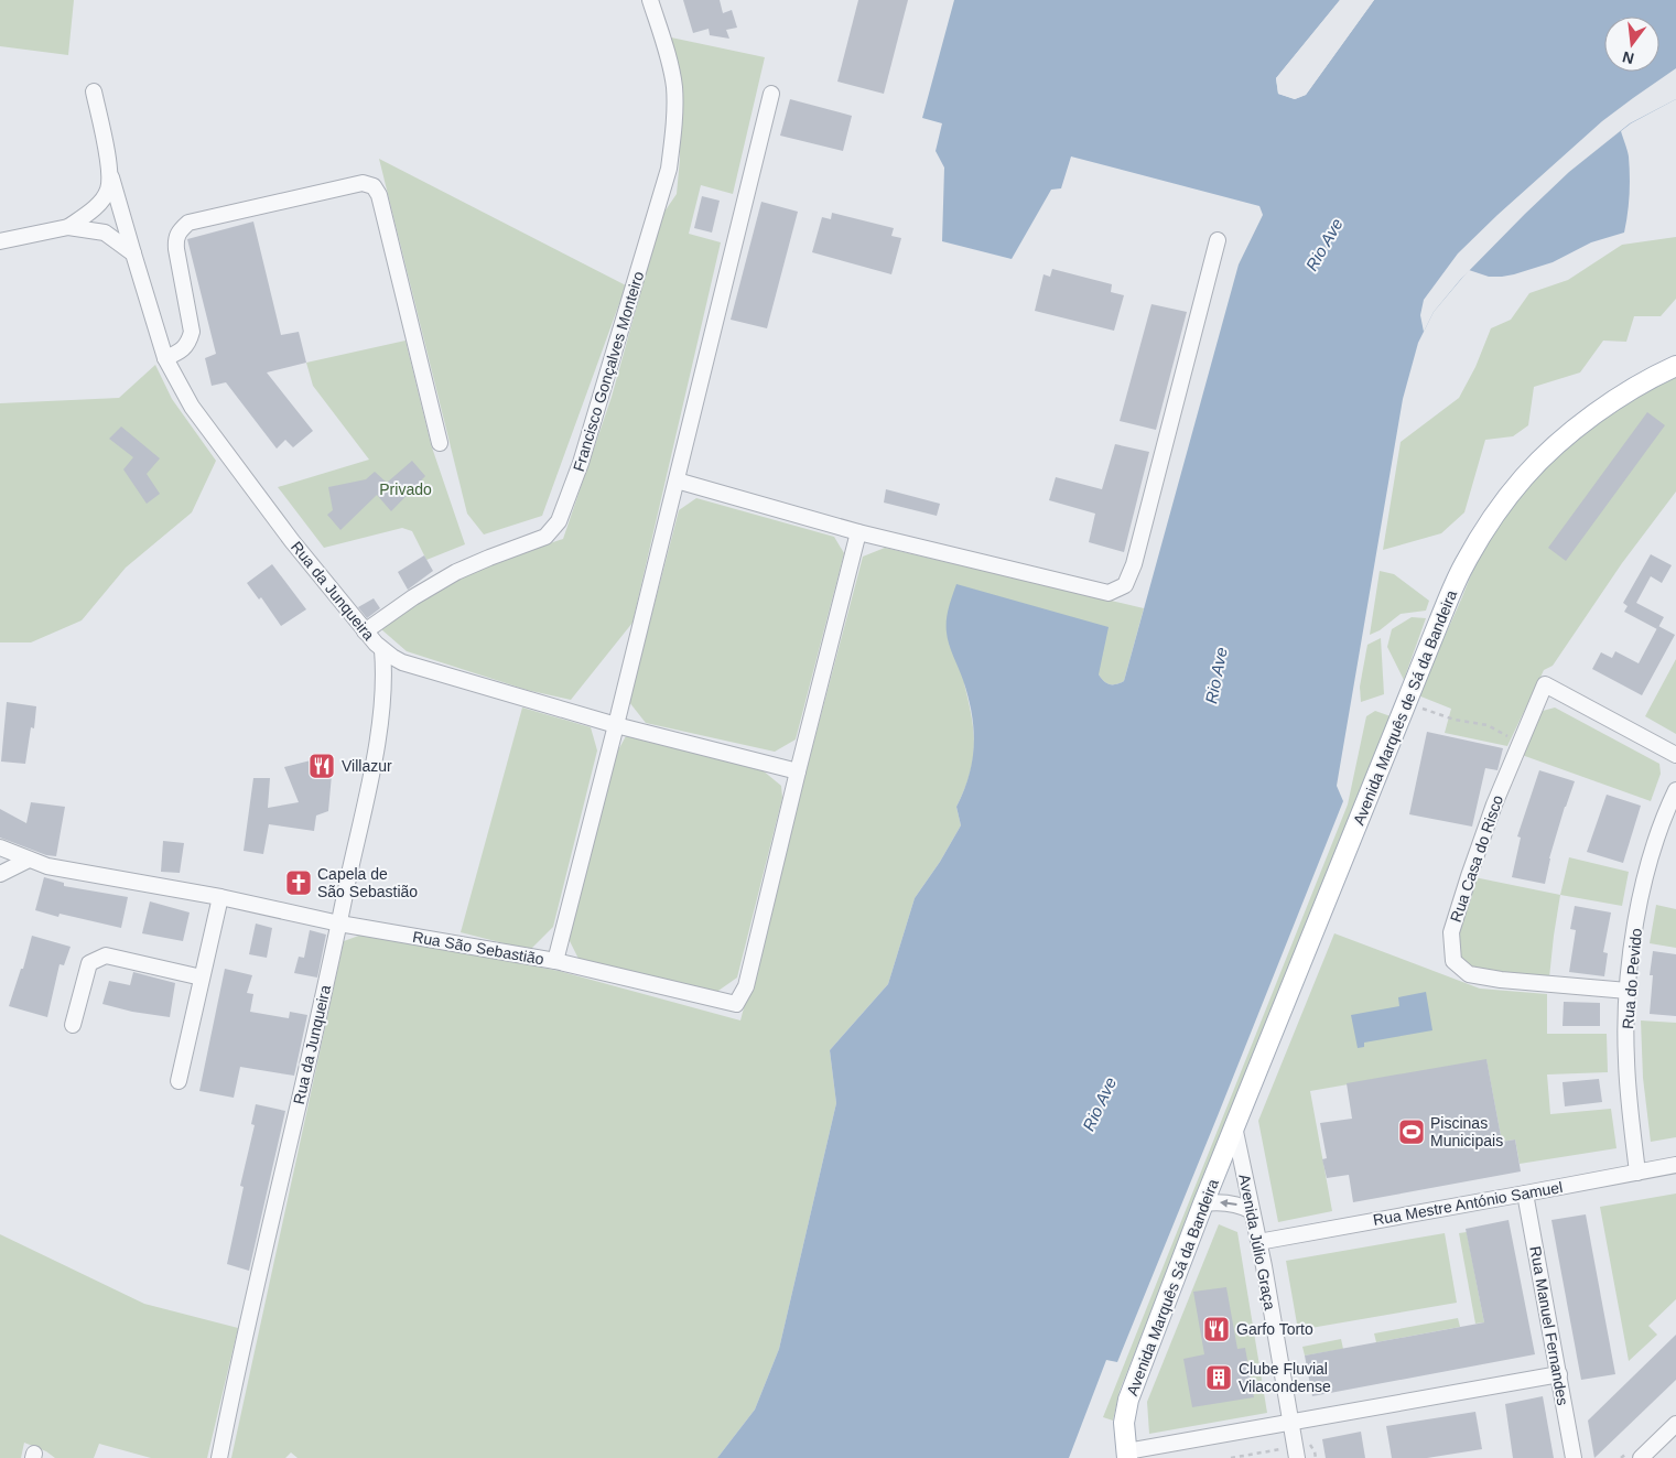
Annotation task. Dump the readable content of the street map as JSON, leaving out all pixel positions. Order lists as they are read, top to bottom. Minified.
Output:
{"streets":{"main road":["Avenida Marquês de Sá da Bandeira","Avenida Marquês Sá da Bandeira"],"street":["Francisco Gonçalves Monteiro","Rua da Junqueira","Rua Casa do Risco","Rua São Sebastião","Rua do Pevido","Rua Mestre António Samuel","Avenida Júlio Graça","Rua Manuel Fernandes"]},"crossings":[["Francisco Gonçalves Monteiro","Rua da Junqueira"],["Rua da Junqueira","Rua São Sebastião"],["Avenida Marquês de Sá da Bandeira","Avenida Júlio Graça"],["Avenida Marquês de Sá da Bandeira","Avenida Marquês Sá da Bandeira"],["Rua Casa do Risco","Rua do Pevido"],["Rua do Pevido","Rua Mestre António Samuel"],["Rua Mestre António Samuel","Avenida Júlio Graça"],["Rua Mestre António Samuel","Rua Manuel Fernandes"],["Avenida Júlio Graça","Avenida Marquês Sá da Bandeira"]],"water":["Rio Ave"],"parks":["Privado"],"places":{"restaurant":["Villazur","Garfo Torto"],"church":["Capela de São Sebastião"],"sports":["Piscinas Municipais"],"building":["Clube Fluvial Vilacondense"]},"north":"bottom"}
